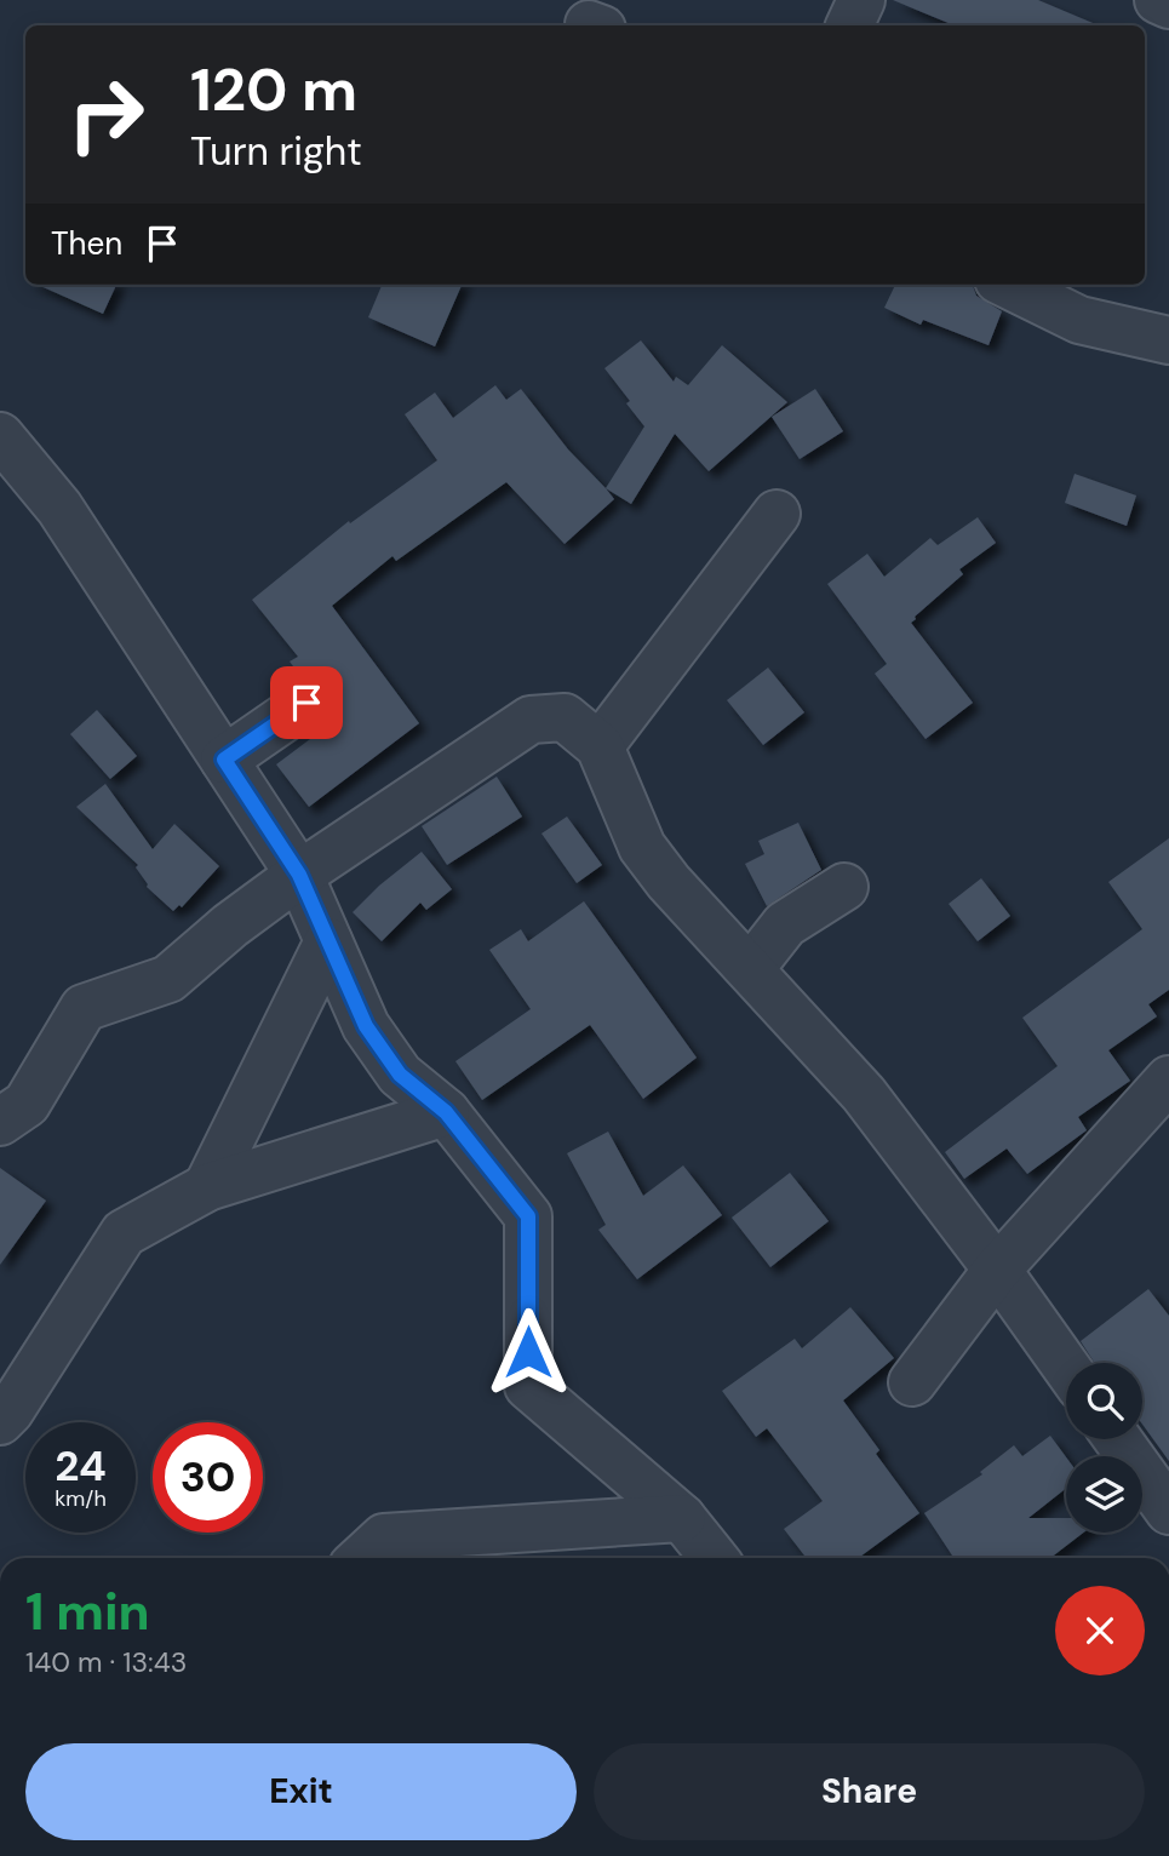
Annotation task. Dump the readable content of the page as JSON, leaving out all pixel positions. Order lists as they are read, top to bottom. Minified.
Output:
{"page":{"turn":["120 m","Turn right"],"then":"Then","speed":"24 km/h","limit":"30","heading":["1 min","140 m · 13:43"],"buttons":["Exit","Share"]}}
